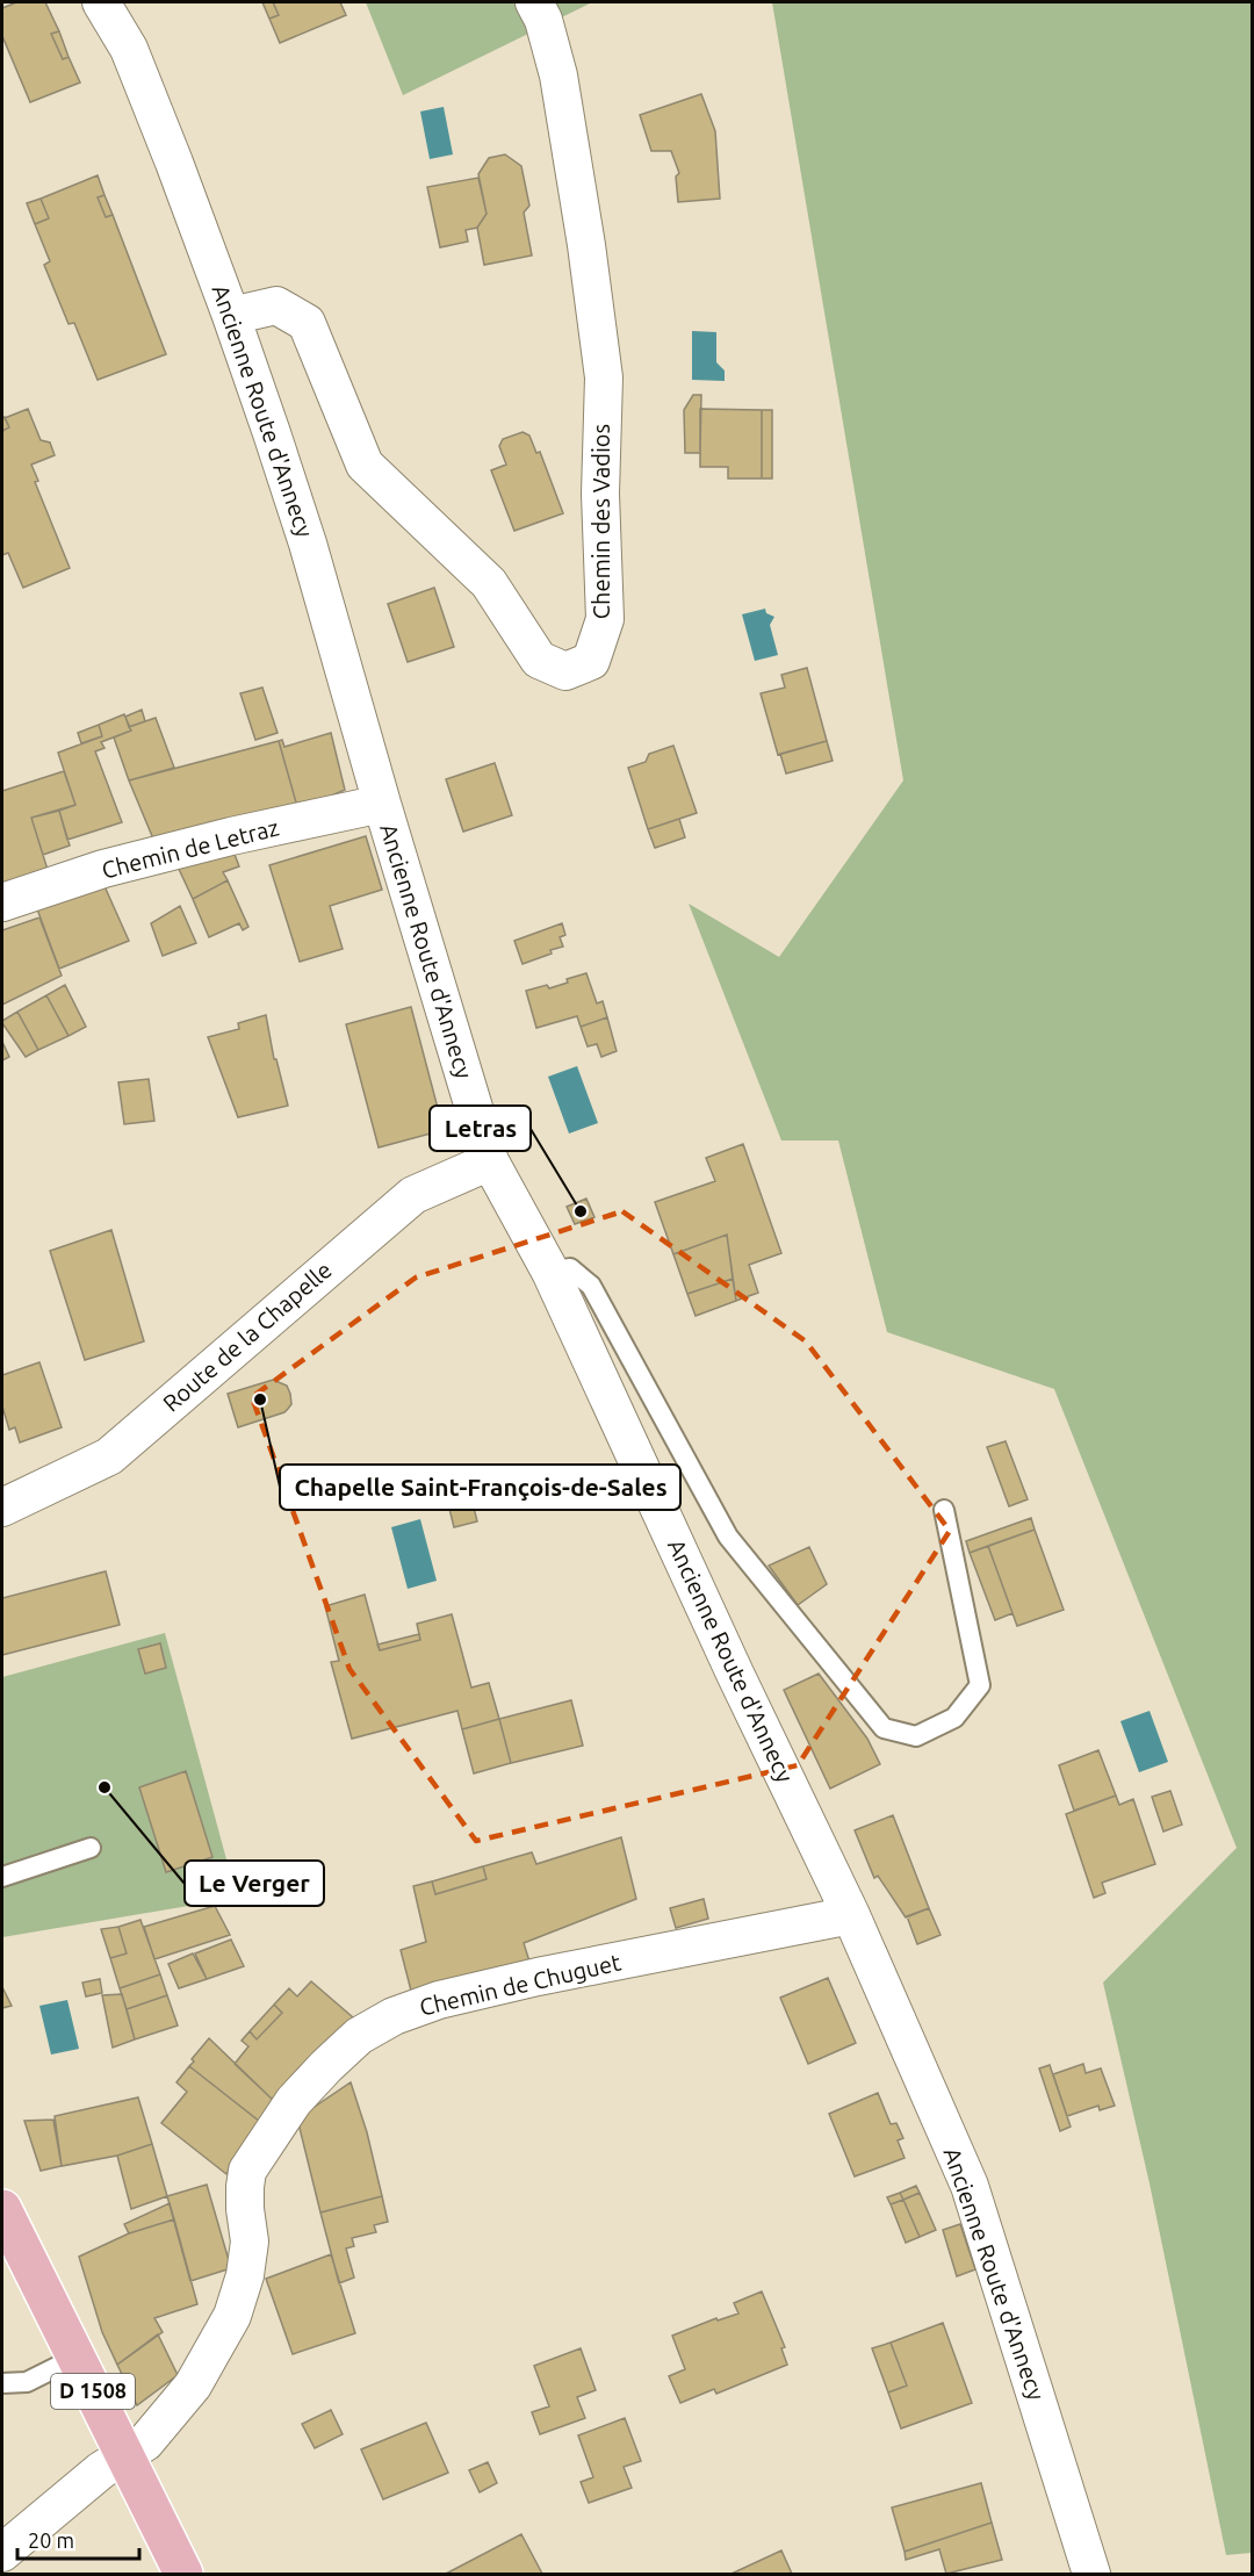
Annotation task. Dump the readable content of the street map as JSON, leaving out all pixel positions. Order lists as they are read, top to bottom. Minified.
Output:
{"streets":{"main road":["D 1508"],"street":["Ancienne Route d'Annecy","Chemin des Vadios","Chemin de Letraz","Route de la Chapelle","Chemin de Chuguet"]},"crossings":[["Ancienne Route d'Annecy","Chemin des Vadios"],["Ancienne Route d'Annecy","Chemin de Letraz"],["Ancienne Route d'Annecy","Route de la Chapelle"],["Ancienne Route d'Annecy","Chemin de Chuguet"],["Chemin de Chuguet","D 1508"]],"places":["Letras","Chapelle Saint-François-de-Sales","Le Verger"],"scale_bar":"20 m"}
